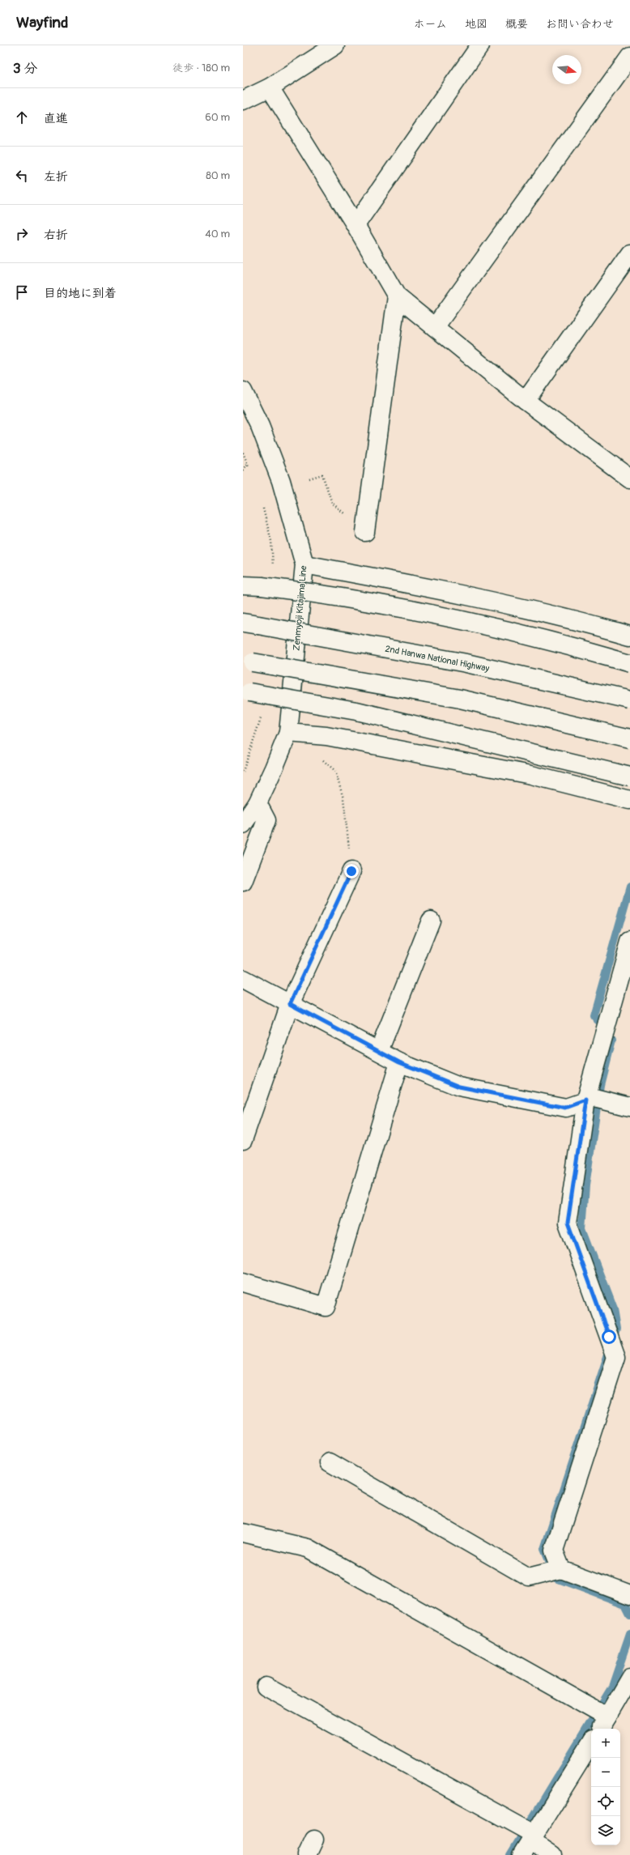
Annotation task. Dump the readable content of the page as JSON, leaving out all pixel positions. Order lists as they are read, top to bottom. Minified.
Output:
{"streets":{"main road":["Zenmyoji Kitajima Line","2nd Hanwa National Highway"]},"north":"right","page":{"header":"Wayfind","nav":["ホーム","地図","概要","お問い合わせ"],"heading":["3 分","徒歩 · 180 m"],"list":[["直進","60 m"],["左折","80 m"],["右折","40 m"],"目的地に到着"],"map_buttons":["+","−"]}}
